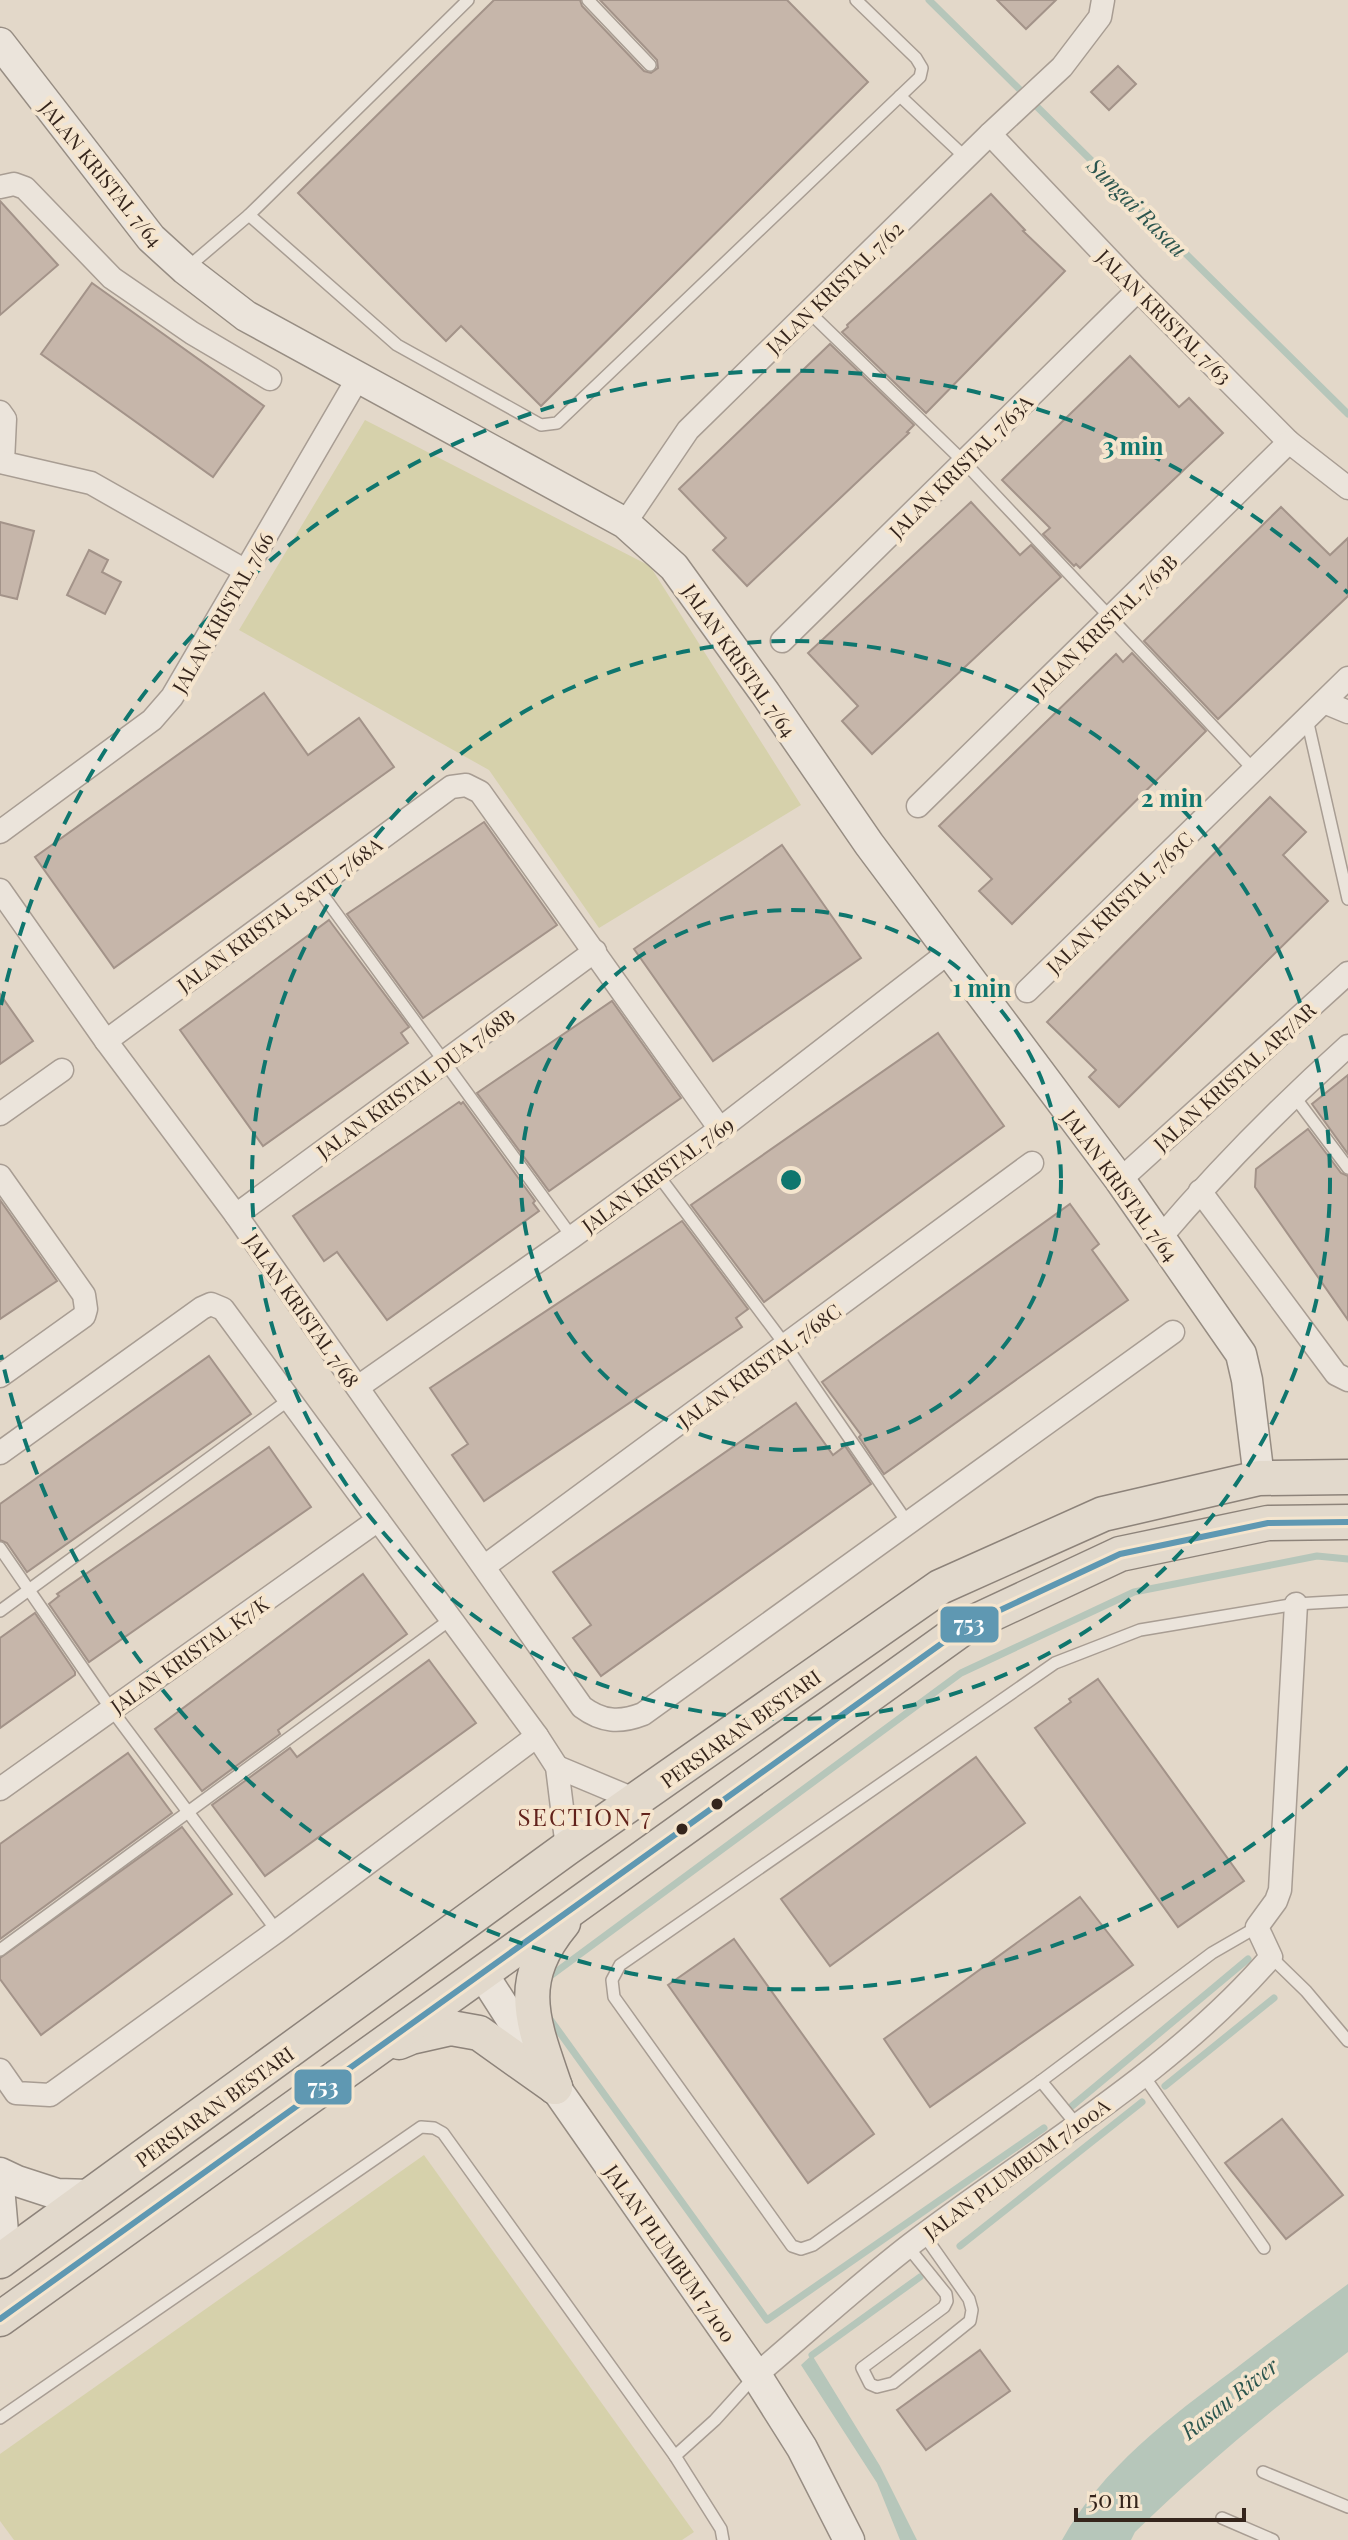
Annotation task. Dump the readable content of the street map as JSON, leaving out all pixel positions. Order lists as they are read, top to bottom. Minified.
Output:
{"streets":{"main road":["PERSIARAN BESTARI"],"street":["JALAN KRISTAL 7/64","JALAN KRISTAL 7/62","JALAN KRISTAL 7/63","JALAN KRISTAL 7/63A","JALAN KRISTAL 7/66","JALAN KRISTAL 7/63B","JALAN KRISTAL 7/63C","JALAN KRISTAL SATU 7/68A","JALAN KRISTAL AR7/AR","JALAN KRISTAL DUA 7/68B","JALAN KRISTAL 7/69","JALAN KRISTAL 7/68","JALAN KRISTAL 7/68C","JALAN KRISTAL K7/K","JALAN PLUMBUM 7/100A","JALAN PLUMBUM 7/100"]},"crossings":[["JALAN KRISTAL 7/64","JALAN KRISTAL 7/62"],["JALAN KRISTAL 7/64","JALAN KRISTAL 7/66"],["JALAN KRISTAL 7/64","JALAN KRISTAL AR7/AR"],["JALAN KRISTAL 7/64","JALAN KRISTAL 7/69"],["JALAN KRISTAL 7/64","PERSIARAN BESTARI"],["JALAN KRISTAL 7/62","JALAN KRISTAL 7/63"],["JALAN KRISTAL 7/63","JALAN KRISTAL 7/63A"],["JALAN KRISTAL 7/63","JALAN KRISTAL 7/63B"],["JALAN KRISTAL SATU 7/68A","JALAN KRISTAL DUA 7/68B"],["JALAN KRISTAL SATU 7/68A","JALAN KRISTAL 7/68"],["JALAN KRISTAL DUA 7/68B","JALAN KRISTAL 7/68"],["JALAN KRISTAL 7/69","JALAN KRISTAL 7/68"],["JALAN KRISTAL 7/68","JALAN KRISTAL 7/68C"],["JALAN PLUMBUM 7/100A","JALAN PLUMBUM 7/100"]],"districts":["SECTION 7"],"water":["Sungai Rasau","Rasau River"],"lines":["transit line 753"],"scale_bar":"50 m","rings":["3 min","2 min","1 min"]}
